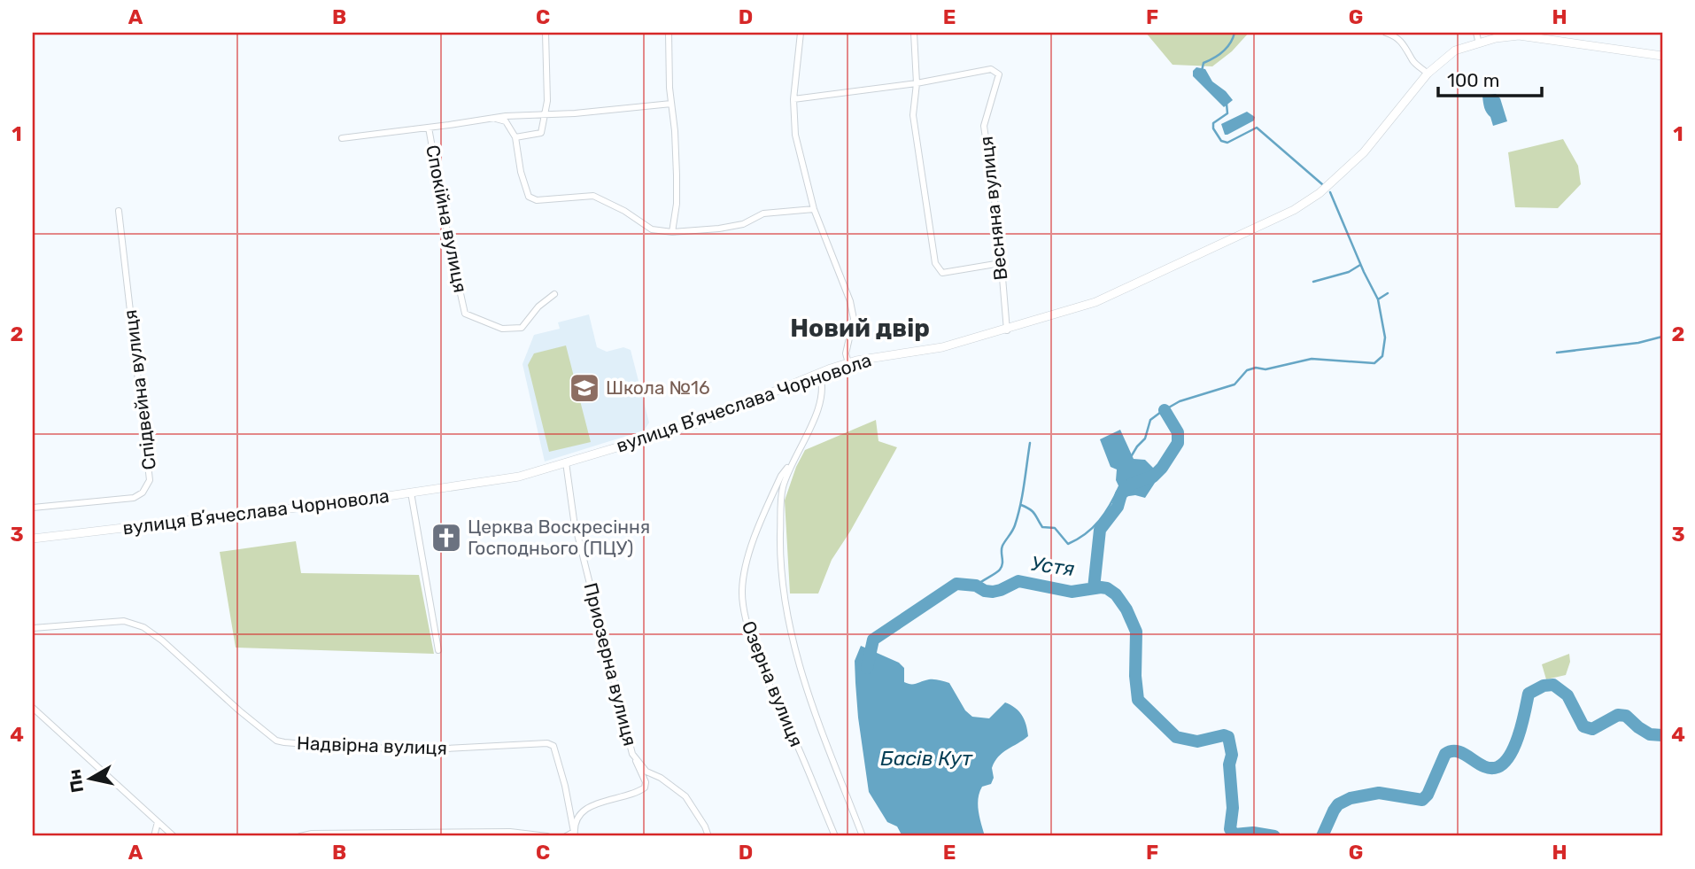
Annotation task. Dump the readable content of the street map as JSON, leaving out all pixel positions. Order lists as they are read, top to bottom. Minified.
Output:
{"streets":{"main road":["вулиця Вʼячеслава Чорновола"],"street":["Весняна вулиця","Спокійна вулиця","Спідвейна вулиця","Приозерна вулиця","Озерна вулиця","Надвірна вулиця"]},"crossings":[["Весняна вулиця","вулиця Вʼячеслава Чорновола"],["вулиця Вʼячеслава Чорновола","Приозерна вулиця"]],"districts":["Новий двір"],"water":["Устя","Басів Кут"],"places":{"school or university":["Школа №16"],"church":["Церква Воскресіння Господнього (ПЦУ)"]},"scale_bar":"100 m","north":"left","grid":{"columns":["A","B","C","D","E","F","G","H"],"rows":["1","2","3","4"]}}
